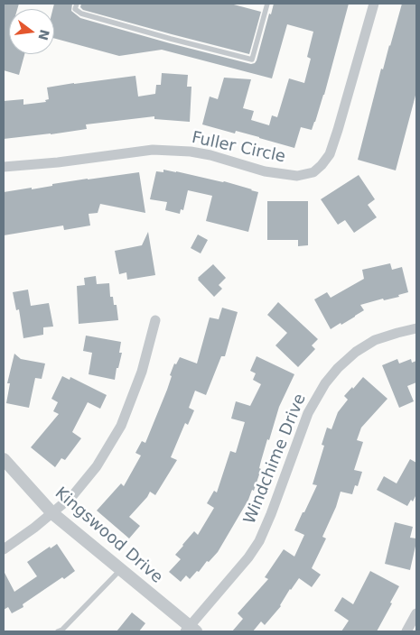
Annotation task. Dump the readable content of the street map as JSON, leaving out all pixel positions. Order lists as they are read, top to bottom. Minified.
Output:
{"streets":{"street":["Fuller Circle","Windchime Drive","Kingswood Drive"]},"crossings":[["Windchime Drive","Kingswood Drive"]],"north":"right"}
